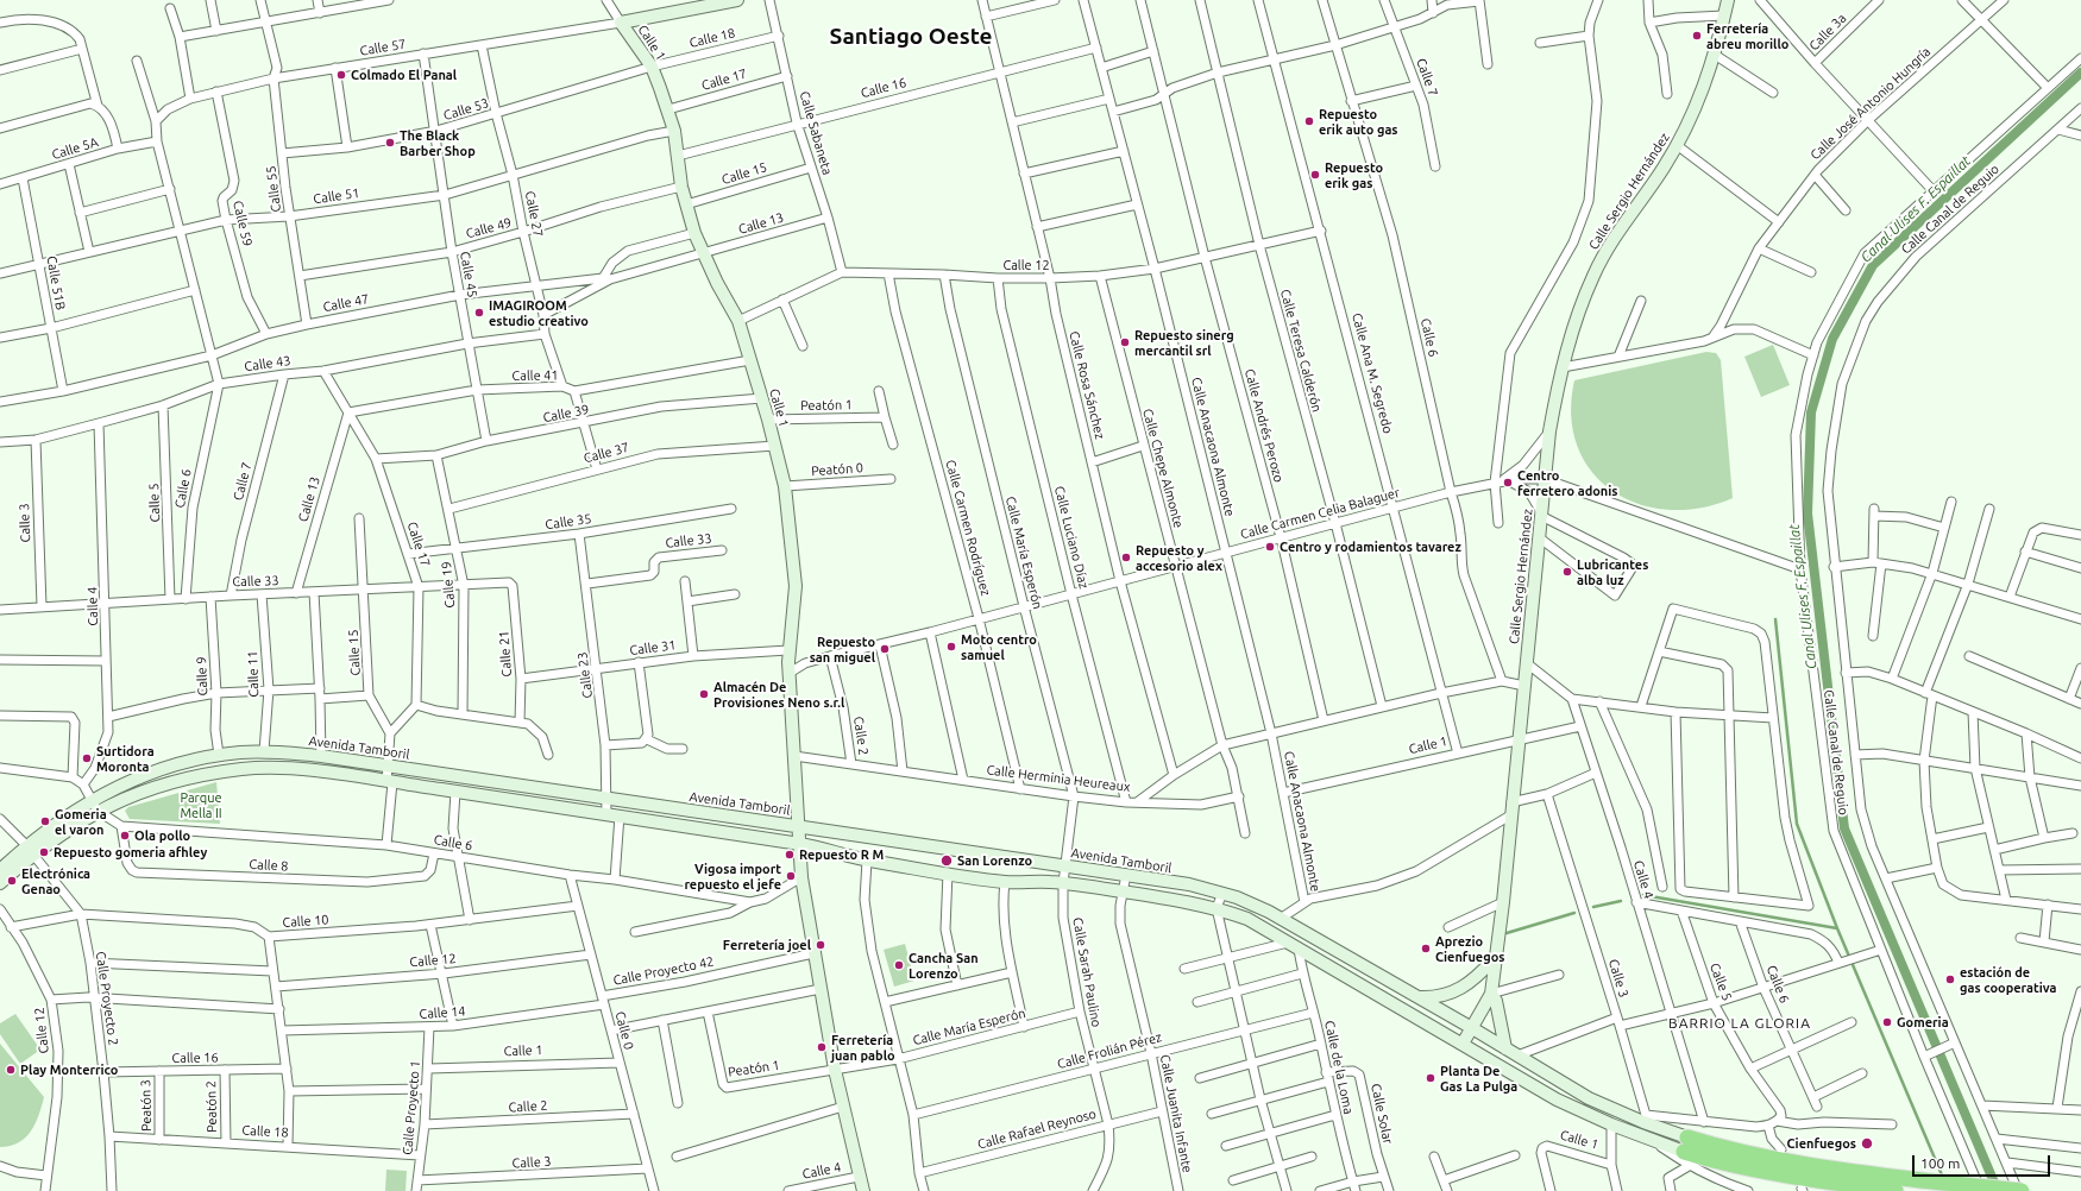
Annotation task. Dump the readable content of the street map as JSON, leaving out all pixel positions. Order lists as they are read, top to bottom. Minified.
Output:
{"streets":{"main road":["Calle 1","Calle Sergio Hernández","Avenida Tamboril"],"street":["Calle 3a","Calle 18","Calle 57","Calle 7","Calle 17","Calle 16","Calle José Antonio Hungría","Calle 53","Calle Sabaneta","Calle 5A","Calle 15","Calle 55","Calle 51","Calle Canal de Reguio","Calle 27","Calle 59","Calle 13","Calle 49","Calle 12","Calle 45","Calle 51B","Calle 47","Calle 6","Calle Teresa Calderón","Calle 43","Calle Ana M. Segredo","Calle 41","Calle Rosa Sánchez","Peatón 1","Calle 39","Calle Andrés Perozo","Calle Anacaona Almonte","Calle 37","Calle Chepe Almonte","Peatón 0","Calle 5","Calle Carmen Celia Balaguer","Calle 35","Calle 3","Calle Carmen Rodríguez","Calle Luciano Díaz","Calle 33","Calle María Esperón","Calle 19","Calle 4","Calle 31","Calle 21","Calle 11","Calle 23","Calle 9","Calle 2","Calle Herminia Heureaux","Calle 8","Calle 10","Calle Proyecto 42","Calle Sarah Paulino","Calle Proyecto 2","Calle 14","Calle 0","Calle Frolián Pérez","Calle de la Loma","Peatón 3","Peatón 2","Calle Proyecto 1","Calle Juanita Infante","Calle Solar","Calle Rafael Reynoso"]},"crossings":[["Calle 18","Calle 1"],["Calle 18","Calle 53"],["Calle 18","Calle Sabaneta"],["Calle 18","Calle Proyecto 2"],["Calle 18","Peatón 3"],["Calle 18","Peatón 2"],["Calle 18","Calle Proyecto 1"],["Calle 1","Calle 57"],["Calle 1","Calle 17"],["Calle 1","Calle 16"],["Calle 1","Calle 53"],["Calle 1","Calle 15"],["Calle 1","Calle Sergio Hernández"],["Calle 1","Calle 51"],["Calle 1","Calle 13"],["Calle 1","Calle 49"],["Calle 1","Calle 12"],["Calle 1","Calle 47"],["Calle 1","Calle 6"],["Calle 1","Calle Ana M. Segredo"],["Calle 1","Calle 41"],["Calle 1","Peatón 1"],["Calle 1","Calle 39"],["Calle 1","Calle Anacaona Almonte"],["Calle 1","Calle 37"],["Calle 1","Peatón 0"],["Calle 1","Calle Carmen Celia Balaguer"],["Calle 1","Calle María Esperón"],["Calle 1","Calle 4"],["Calle 1","Calle 31"],["Calle 1","Avenida Tamboril"],["Calle 1","Calle Herminia Heureaux"],["Calle 1","Calle Proyecto 42"],["Calle 1","Calle 0"],["Calle 1","Calle Proyecto 1"],["Calle 57","Calle 55"],["Calle 57","Calle 27"],["Calle 57","Calle 59"],["Calle 57","Calle 45"],["Calle 7","Calle 43"],["Calle 7","Calle 33"],["Calle 17","Calle Sabaneta"],["Calle 17","Calle 13"],["Calle 17","Calle 43"],["Calle 17","Calle 41"],["Calle 17","Calle 39"],["Calle 17","Calle 35"],["Calle 17","Calle 33"],["Calle 16","Calle Sabaneta"],["Calle 16","Calle Rosa Sánchez"],["Calle 16","Calle Anacaona Almonte"],["Calle 16","Calle Proyecto 2"],["Calle 16","Peatón 3"],["Calle 16","Peatón 2"],["Calle 53","Calle 55"],["Calle 53","Calle 27"],["Calle 53","Calle 45"],["Calle Sabaneta","Calle 15"],["Calle Sabaneta","Calle 13"],["Calle Sabaneta","Calle 12"],["Calle 5A","Calle 51B"],["Calle 15","Calle 33"],["Calle 55","Calle 51"],["Calle 55","Calle 49"],["Calle 55","Calle 47"],["Calle Sergio Hernández","Calle Carmen Celia Balaguer"],["Calle Sergio Hernández","Avenida Tamboril"],["Calle Sergio Hernández","Calle Herminia Heureaux"],["Calle 51","Calle 27"],["Calle 51","Calle 59"],["Calle 51","Calle 45"],["Calle 51","Calle 51B"],["Calle Canal de Reguio","Calle Carmen Celia Balaguer"],["Calle 27","Calle 49"],["Calle 27","Calle 47"],["Calle 27","Calle 43"],["Calle 27","Calle 41"],["Calle 59","Calle 47"],["Calle 13","Calle 47"],["Calle 13","Calle 41"],["Calle 13","Calle 33"],["Calle 49","Calle 45"],["Calle 12","Calle Teresa Calderón"],["Calle 12","Calle Ana M. Segredo"],["Calle 12","Calle Rosa Sánchez"],["Calle 12","Calle Andrés Perozo"],["Calle 12","Calle Anacaona Almonte"],["Calle 12","Calle Chepe Almonte"],["Calle 12","Calle Carmen Rodríguez"],["Calle 12","Calle Luciano Díaz"],["Calle 12","Calle María Esperón"],["Calle 12","Calle 10"],["Calle 12","Calle 0"],["Calle 45","Calle 47"],["Calle 45","Calle 43"],["Calle 45","Calle 41"],["Calle 45","Calle 39"],["Calle 51B","Calle 47"],["Calle 6","Calle 43"],["Calle 6","Calle Carmen Celia Balaguer"],["Calle 6","Calle 33"],["Calle 6","Avenida Tamboril"],["Calle 6","Calle Herminia Heureaux"],["Calle 6","Calle 8"],["Calle 6","Calle 0"],["Calle Teresa Calderón","Calle Carmen Celia Balaguer"],["Calle Teresa Calderón","Calle Herminia Heureaux"],["Calle 43","Calle 5"],["Calle 43","Calle 3"],["Calle 43","Calle 4"],["Calle Ana M. Segredo","Calle Carmen Celia Balaguer"],["Calle Ana M. Segredo","Calle Herminia Heureaux"],["Calle Rosa Sánchez","Calle Carmen Celia Balaguer"],["Calle Rosa Sánchez","Calle Herminia Heureaux"],["Peatón 1","Calle María Esperón"],["Calle 39","Calle 19"],["Calle Andrés Perozo","Calle Carmen Celia Balaguer"],["Calle Andrés Perozo","Calle Herminia Heureaux"],["Calle Anacaona Almonte","Calle Carmen Celia Balaguer"],["Calle Anacaona Almonte","Calle Herminia Heureaux"],["Calle 37","Calle 19"],["Calle Chepe Almonte","Calle Carmen Celia Balaguer"],["Calle Chepe Almonte","Calle Herminia Heureaux"],["Calle 5","Calle 33"],["Calle Carmen Celia Balaguer","Calle Carmen Rodríguez"],["Calle Carmen Celia Balaguer","Calle Luciano Díaz"],["Calle Carmen Celia Balaguer","Calle María Esperón"],["Calle Carmen Celia Balaguer","Calle 2"],["Calle 35","Calle 19"],["Calle 35","Calle 23"],["Calle 3","Calle 33"],["Calle 3","Avenida Tamboril"],["Calle 3","Calle 0"],["Calle 3","Calle Proyecto 1"],["Calle Carmen Rodríguez","Calle Herminia Heureaux"],["Calle Luciano Díaz","Calle Herminia Heureaux"],["Calle 33","Calle 19"],["Calle 33","Calle 4"],["Calle 33","Calle 21"],["Calle 33","Calle 11"],["Calle 33","Calle 23"],["Calle 33","Calle 9"],["Calle María Esperón","Avenida Tamboril"],["Calle María Esperón","Calle Herminia Heureaux"],["Calle María Esperón","Calle Sarah Paulino"],["Calle 31","Calle 21"],["Calle 31","Calle 23"],["Calle 11","Avenida Tamboril"],["Calle 23","Avenida Tamboril"],["Calle 9","Avenida Tamboril"],["Calle 2","Calle Herminia Heureaux"],["Calle 2","Calle 0"],["Calle 2","Calle Proyecto 1"],["Avenida Tamboril","Calle Sarah Paulino"],["Avenida Tamboril","Calle Proyecto 2"],["Avenida Tamboril","Calle de la Loma"],["Avenida Tamboril","Calle Juanita Infante"],["Calle 10","Calle Proyecto 2"],["Calle 10","Calle 0"],["Calle Proyecto 42","Calle 14"],["Calle Proyecto 42","Calle 0"],["Calle Sarah Paulino","Calle Frolián Pérez"],["Calle Sarah Paulino","Calle Rafael Reynoso"],["Calle 14","Calle 0"],["Calle 14","Calle Proyecto 1"],["Calle Frolián Pérez","Calle de la Loma"],["Calle Frolián Pérez","Calle Juanita Infante"],["Calle de la Loma","Calle Solar"],["Calle Juanita Infante","Calle Rafael Reynoso"]],"districts":["Santiago Oeste","BARRIO LA GLORIA"],"water":["Canal Ulises F. Espaillat"],"parks":["Parque Mella II"],"places":["Ferretería abreu morillo","Colmado El Panal","Repuesto erik auto gas","The Black Barber Shop","Repuesto erik gas","IMAGIROOM estudio creativo","Repuesto sinerg mercantil srl","Centro ferretero adonis","Centro y rodamientos tavarez","Repuesto y accesorio alex","Lubricantes alba luz","Moto centro samuel","Repuesto san miguel","Almacén De Provisiones Neno s.r.l","Surtidora Moronta","Gomeria el varon","Ola pollo","Repuesto gomeria afhley","Repuesto R M","San Lorenzo","Vigosa import repuesto el jefe","Electrónica Genao","Ferretería joel","Aprezio Cienfuegos","Cancha San Lorenzo","estación de gas cooperativa","Gomeria","Ferretería juan pablo","Play Monterrico","Planta De Gas La Pulga","Cienfuegos"],"scale_bar":"100 m"}
